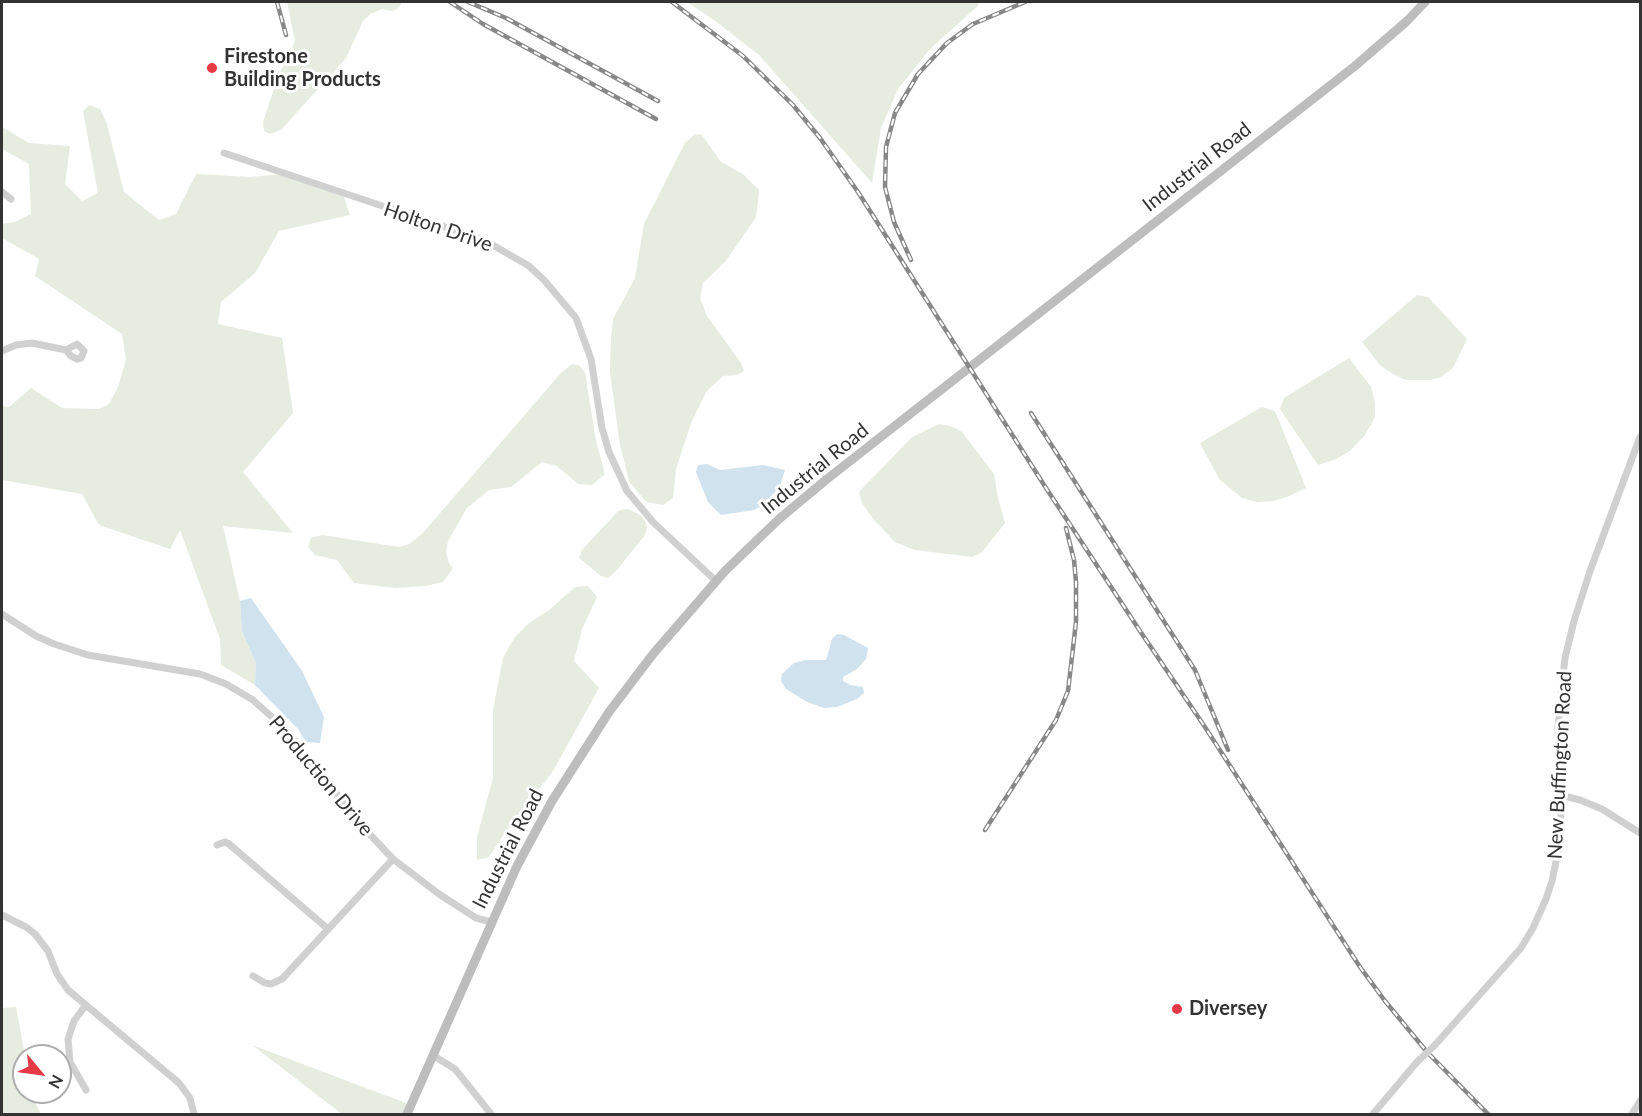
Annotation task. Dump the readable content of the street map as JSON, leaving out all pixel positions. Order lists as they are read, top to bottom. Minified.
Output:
{"streets":{"main road":["Industrial Road"],"street":["Holton Drive","New Buffington Road","Production Drive"]},"crossings":[["Industrial Road","Holton Drive"],["Industrial Road","Production Drive"]],"places":["Firestone Building Products","Diversey"],"north":"bottom right"}
